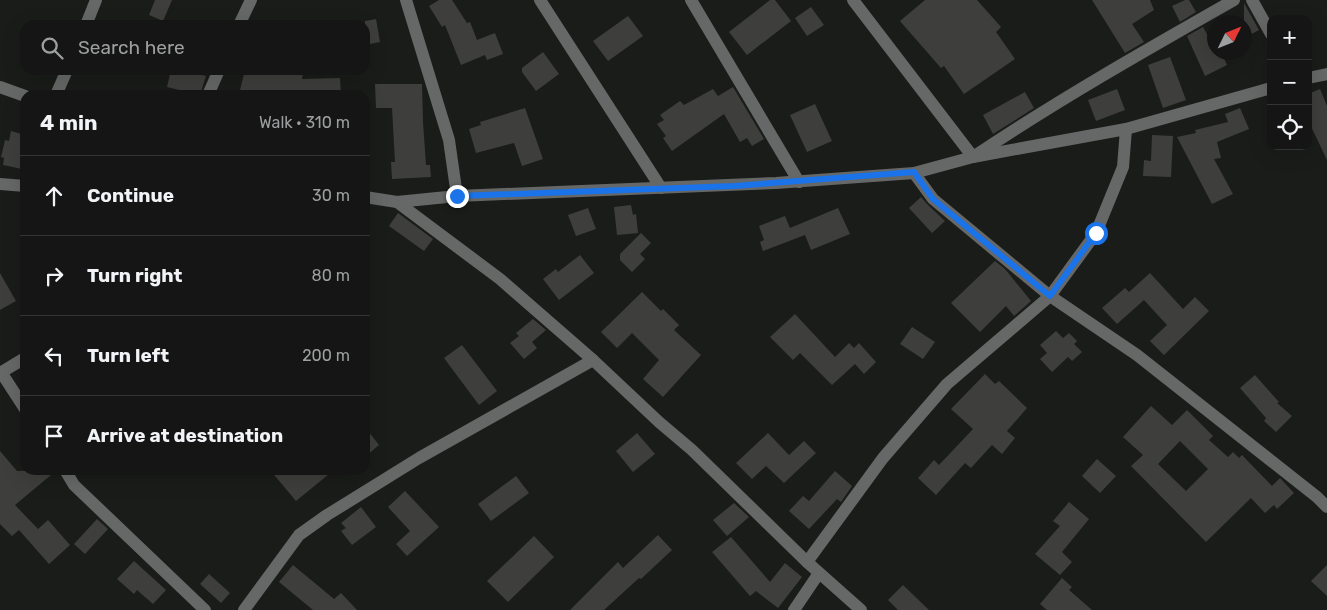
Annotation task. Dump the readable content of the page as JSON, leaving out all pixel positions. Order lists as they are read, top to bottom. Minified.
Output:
{"north":"top right","page":{"map_buttons":["+","−"],"search":"Search here","heading":["4 min","Walk · 310 m"],"list":[["Continue","30 m"],["Turn right","80 m"],["Turn left","200 m"],"Arrive at destination"]}}
